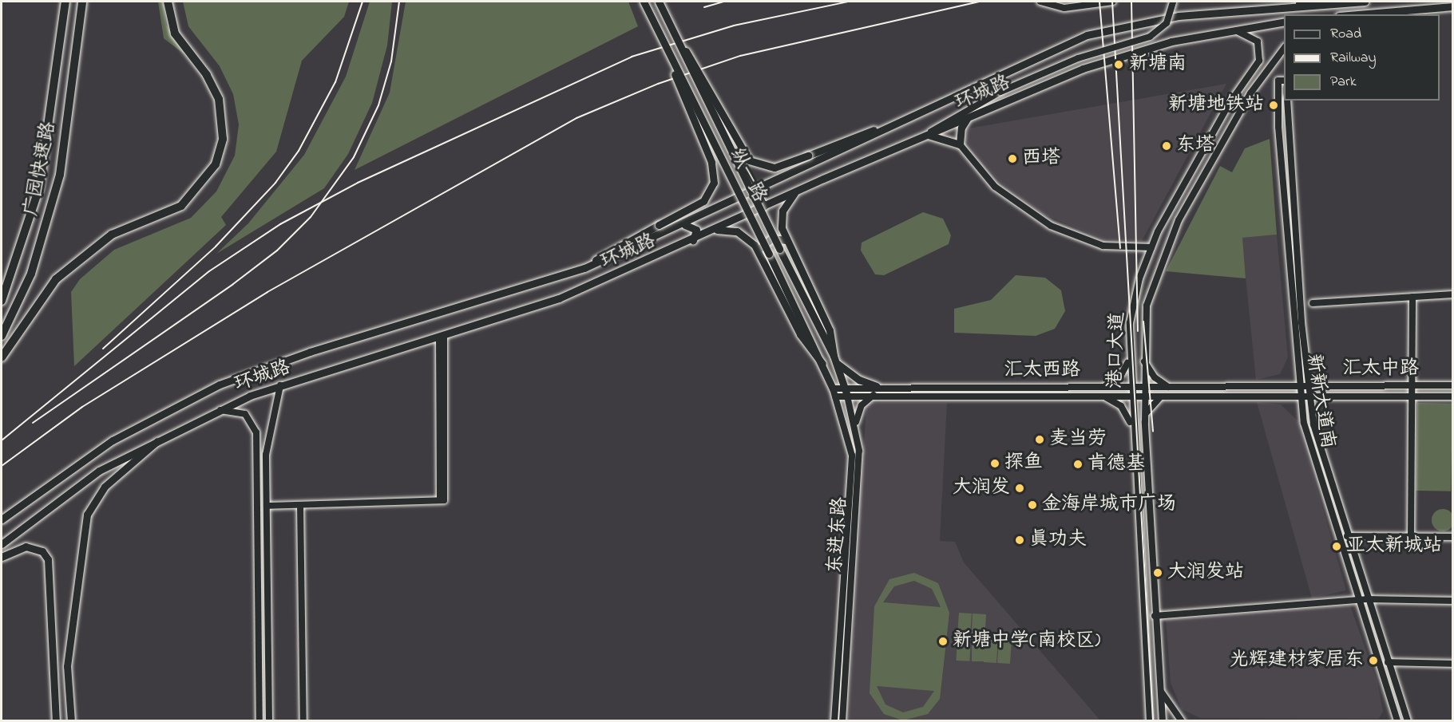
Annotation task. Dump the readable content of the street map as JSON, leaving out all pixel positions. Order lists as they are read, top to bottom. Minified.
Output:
{"streets":{"highway":["广园快速路"],"main road":["环城路","纵一路","东进东路"],"street":["港口大道","汇太中路","汇太西路","新新大道南"]},"crossings":[["环城路","港口大道"],["纵一路","东进东路"],["港口大道","汇太西路"],["汇太中路","汇太西路"],["汇太中路","新新大道南"],["汇太西路","新新大道南"],["汇太西路","东进东路"]],"places":["新塘南","新塘地铁站","东塔","西塔","麦当劳","探鱼","肯德基","大润发","金海岸城市广场","真功夫","亚太新城站","大润发站","新塘中学(南校区)","光辉建材家居东"],"legend":["Road","Railway","Park"]}
